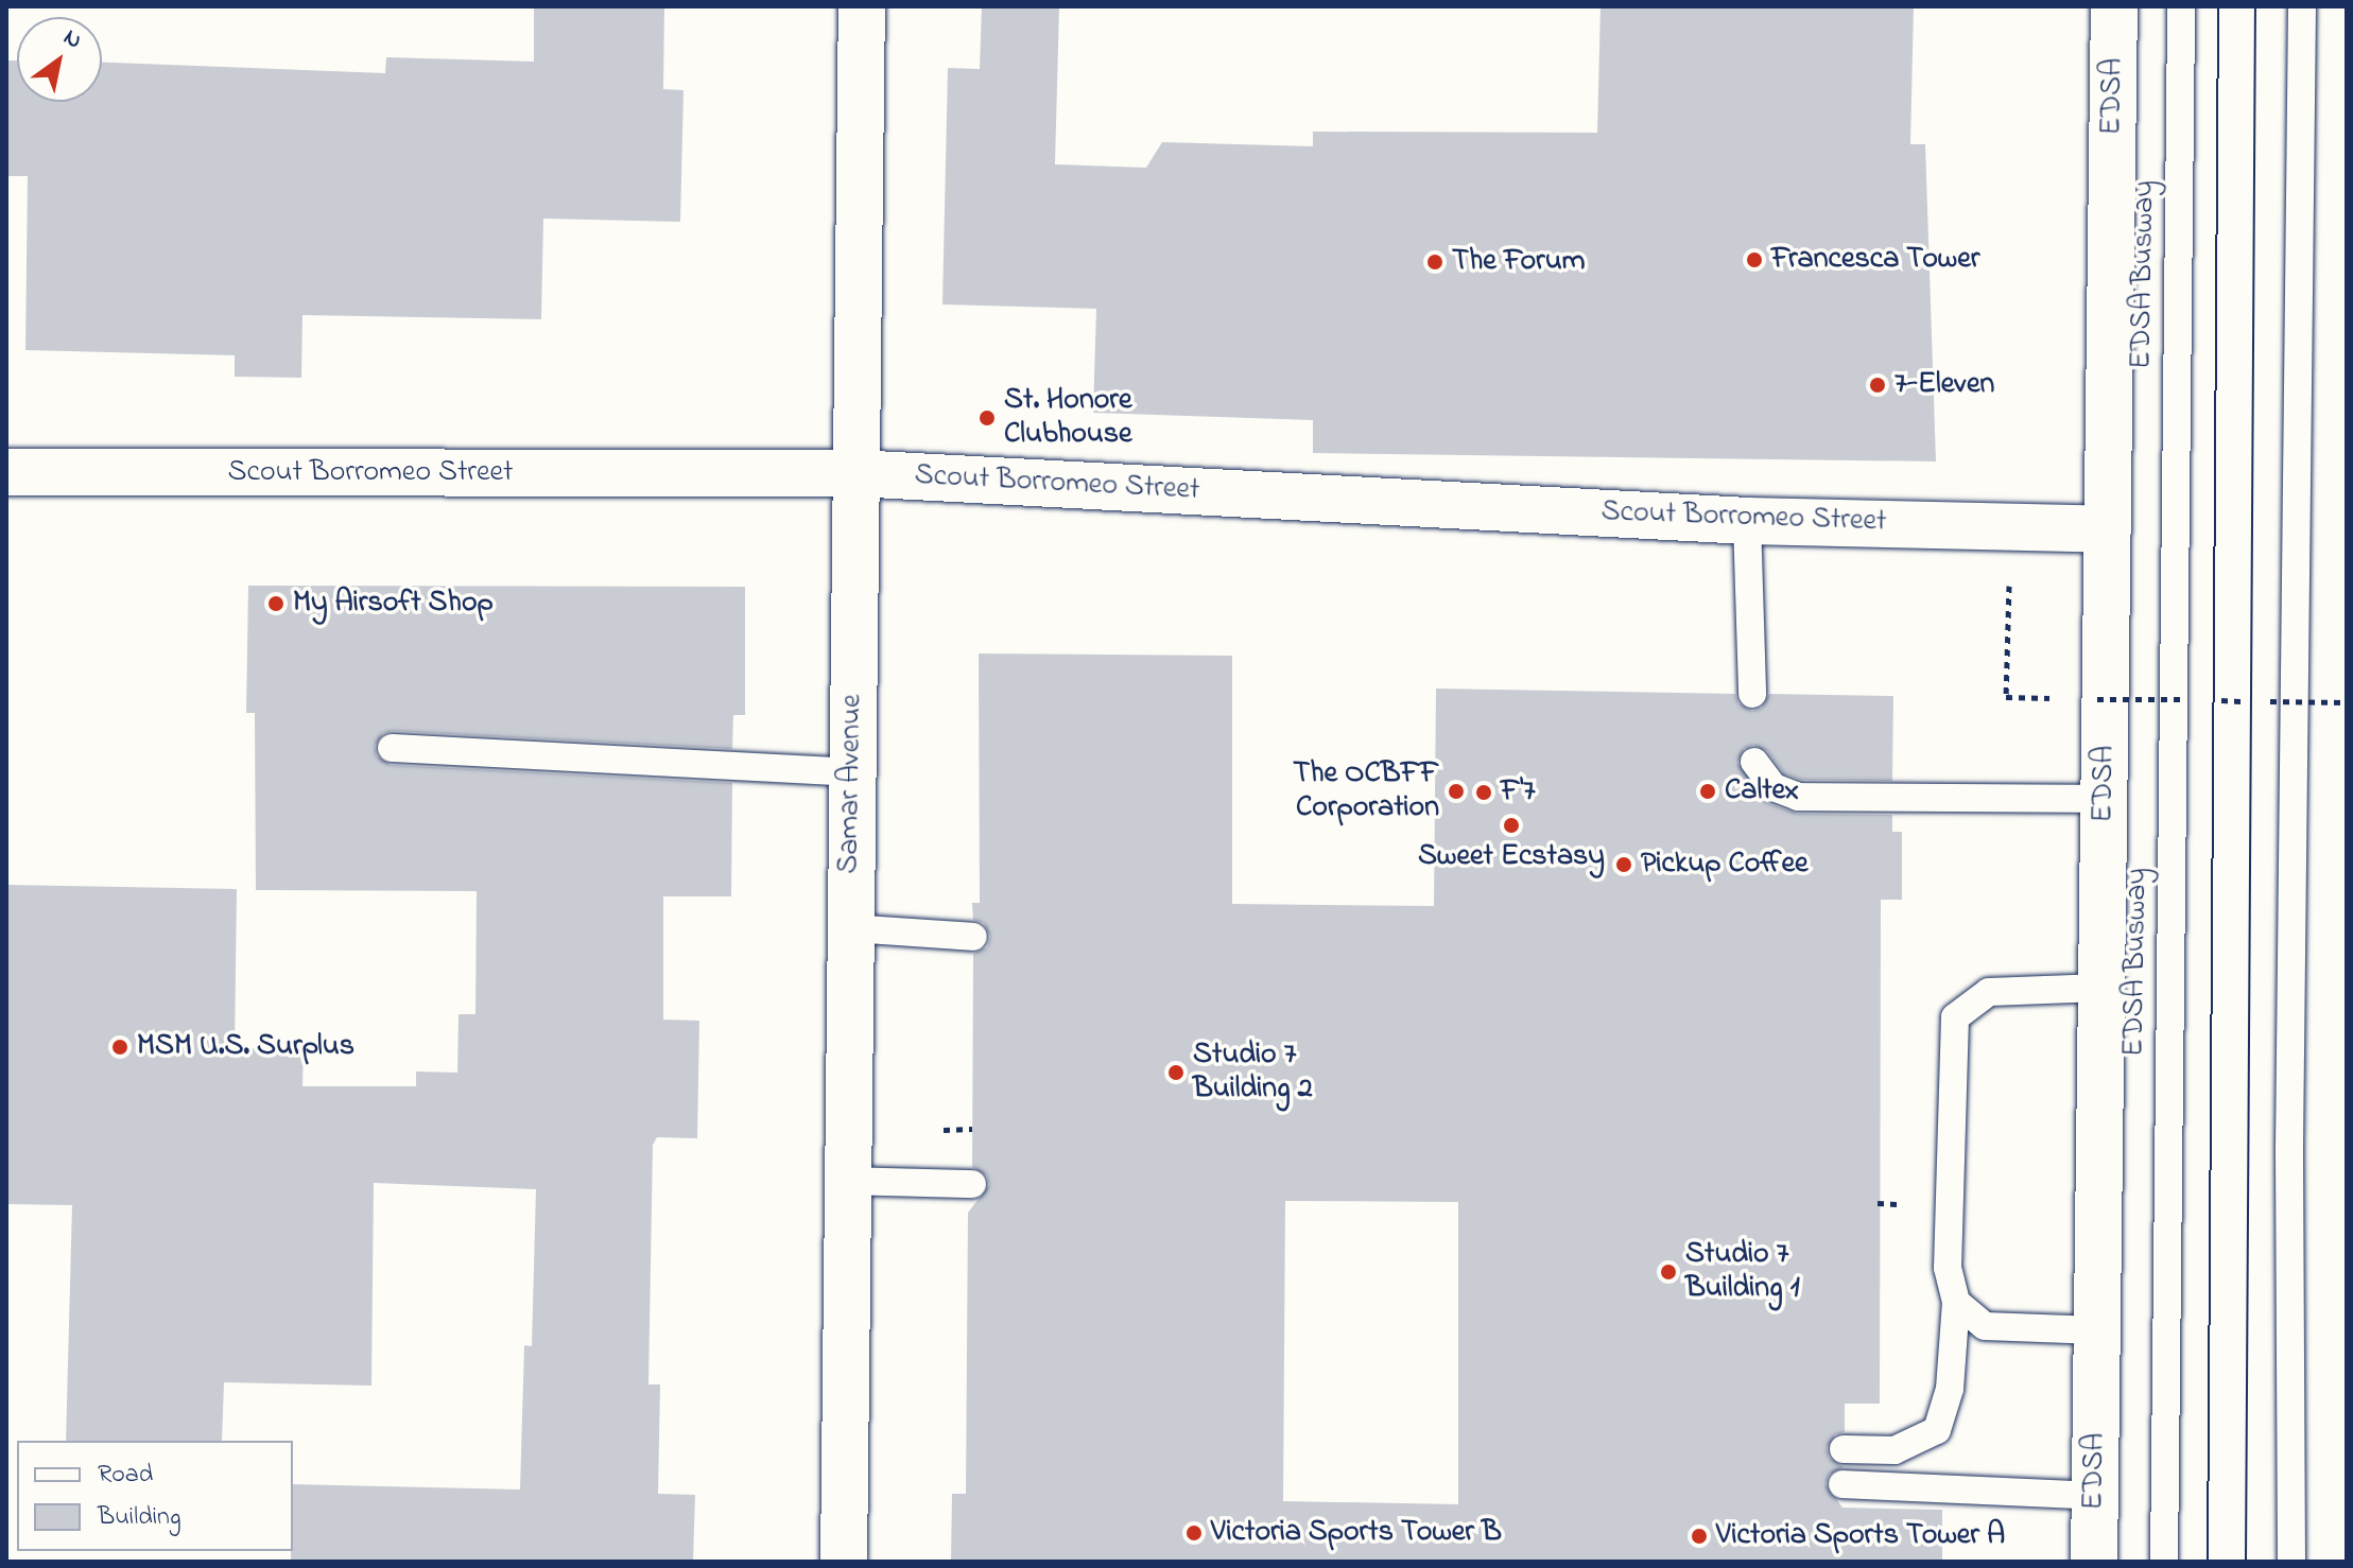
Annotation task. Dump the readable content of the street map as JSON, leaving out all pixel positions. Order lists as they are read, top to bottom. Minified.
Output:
{"streets":{"main road":["EDSA","Scout Borromeo Street","Samar Avenue"],"lane":["EDSA Busway"]},"crossings":[["EDSA","Scout Borromeo Street"],["Scout Borromeo Street","Samar Avenue"]],"places":["Francesca Tower","The Forum","7-Eleven","St. Honore Clubhouse","My Airsoft Shop","The OCBFF Corporation","Caltex","F'7","Sweet Ecstasy","Pickup Coffee","MSM U.S. Surplus","Studio 7 Building 2","Studio 7 Building 1","Victoria Sports Tower B","Victoria Sports Tower A"],"legend":["Road","Building"],"north":"top right"}
